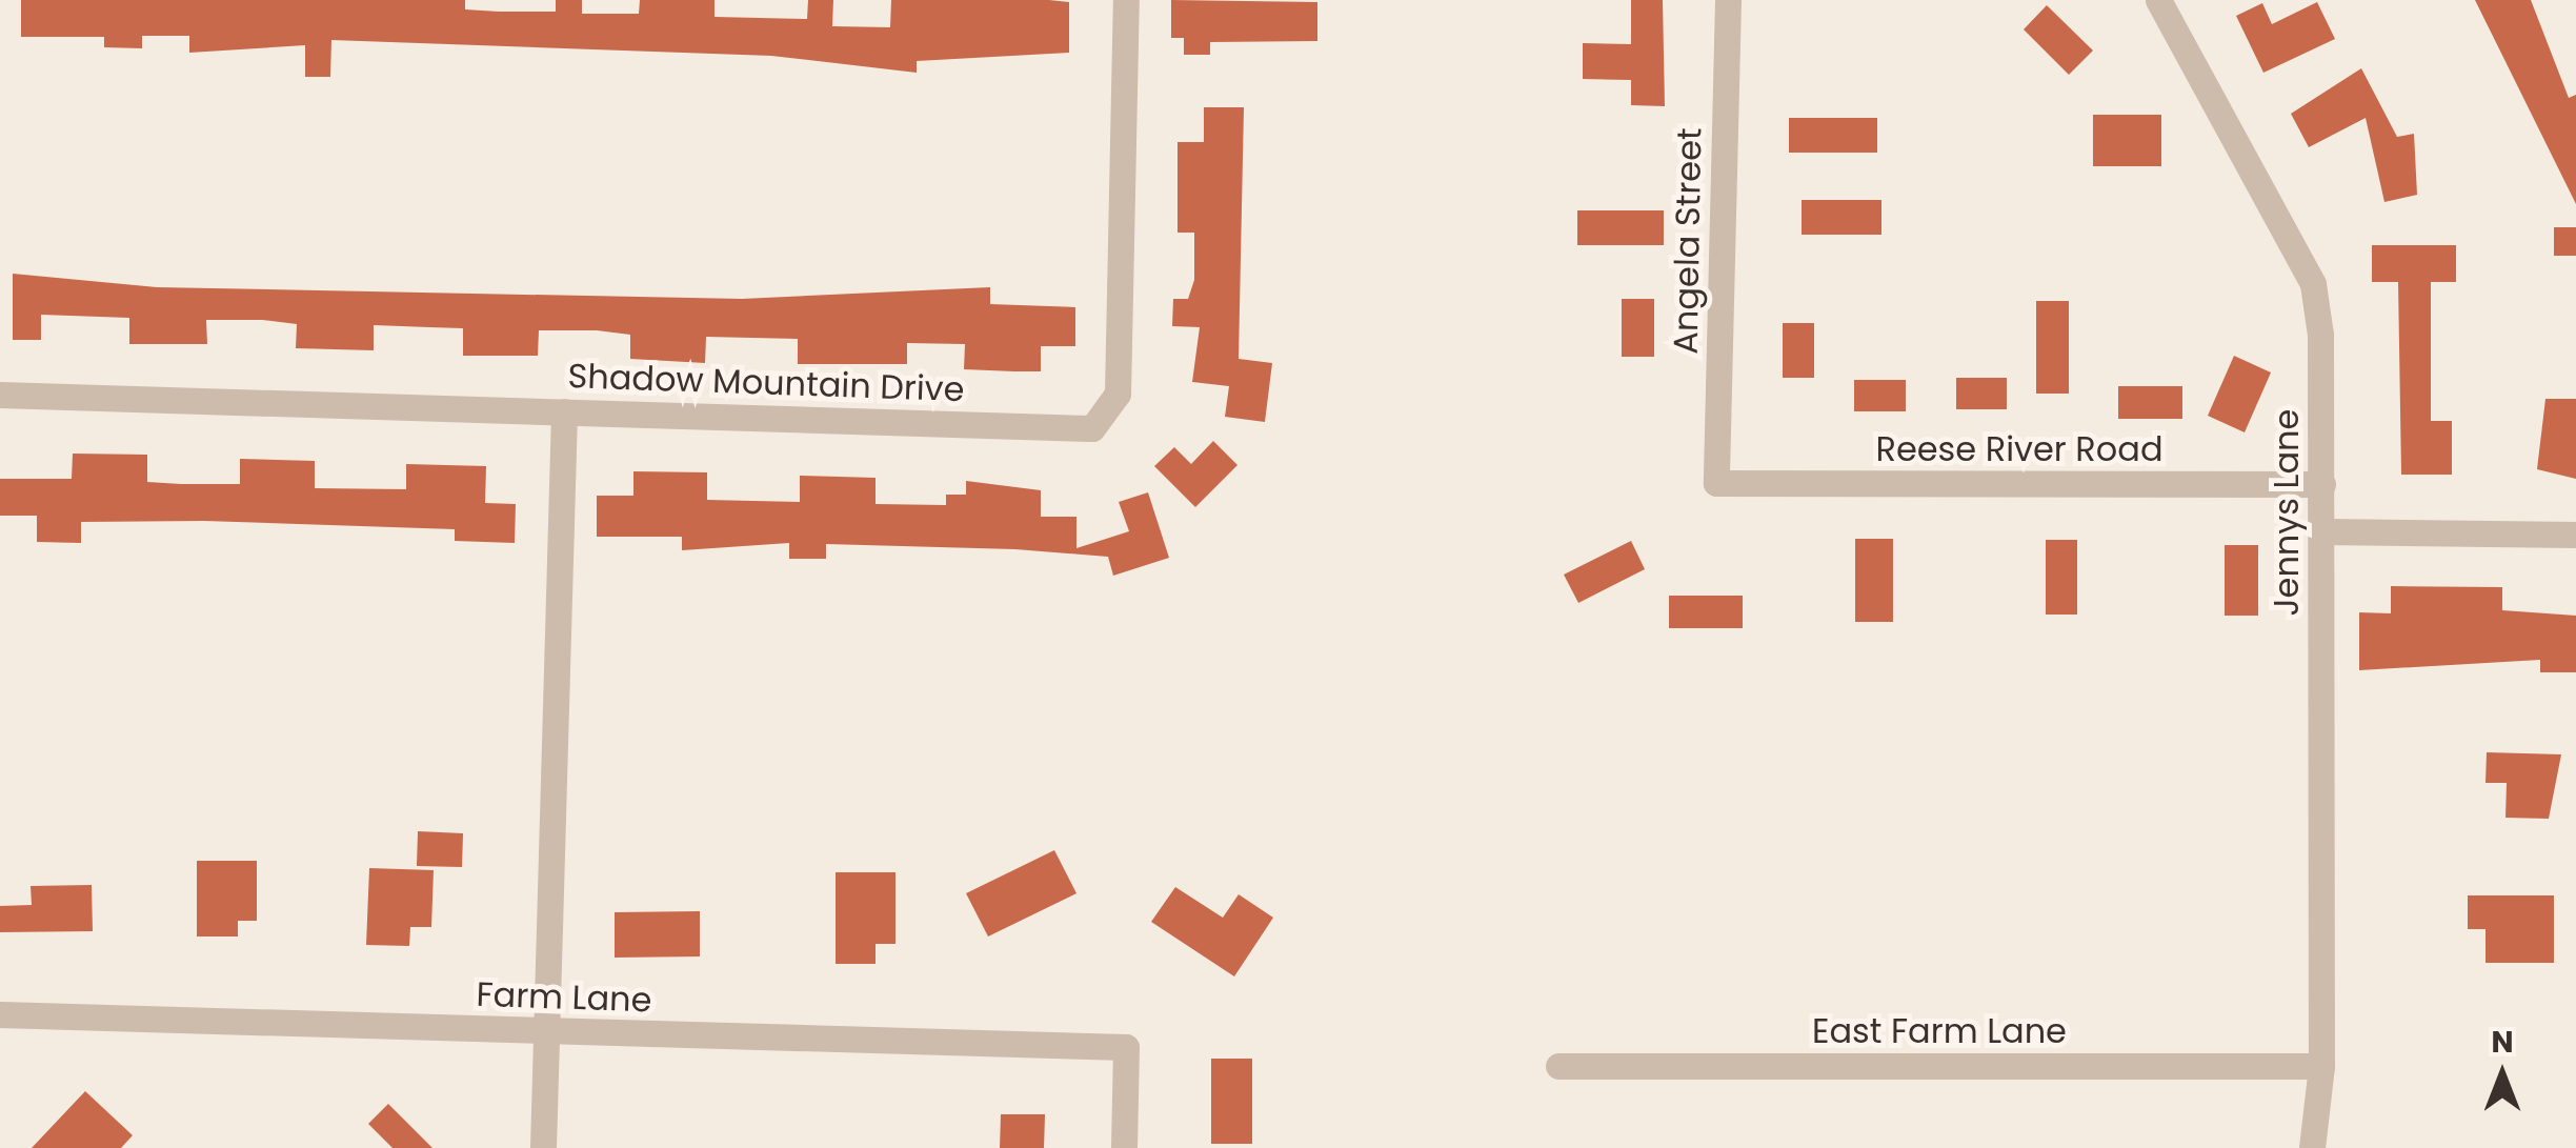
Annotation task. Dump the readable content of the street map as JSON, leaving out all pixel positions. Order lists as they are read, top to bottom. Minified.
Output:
{"streets":{"street":["Angela Street","Shadow Mountain Drive","Reese River Road","Jennys Lane","Farm Lane","East Farm Lane"]},"crossings":[["Angela Street","Reese River Road"],["Reese River Road","Jennys Lane"],["Jennys Lane","East Farm Lane"]],"north":"top"}
